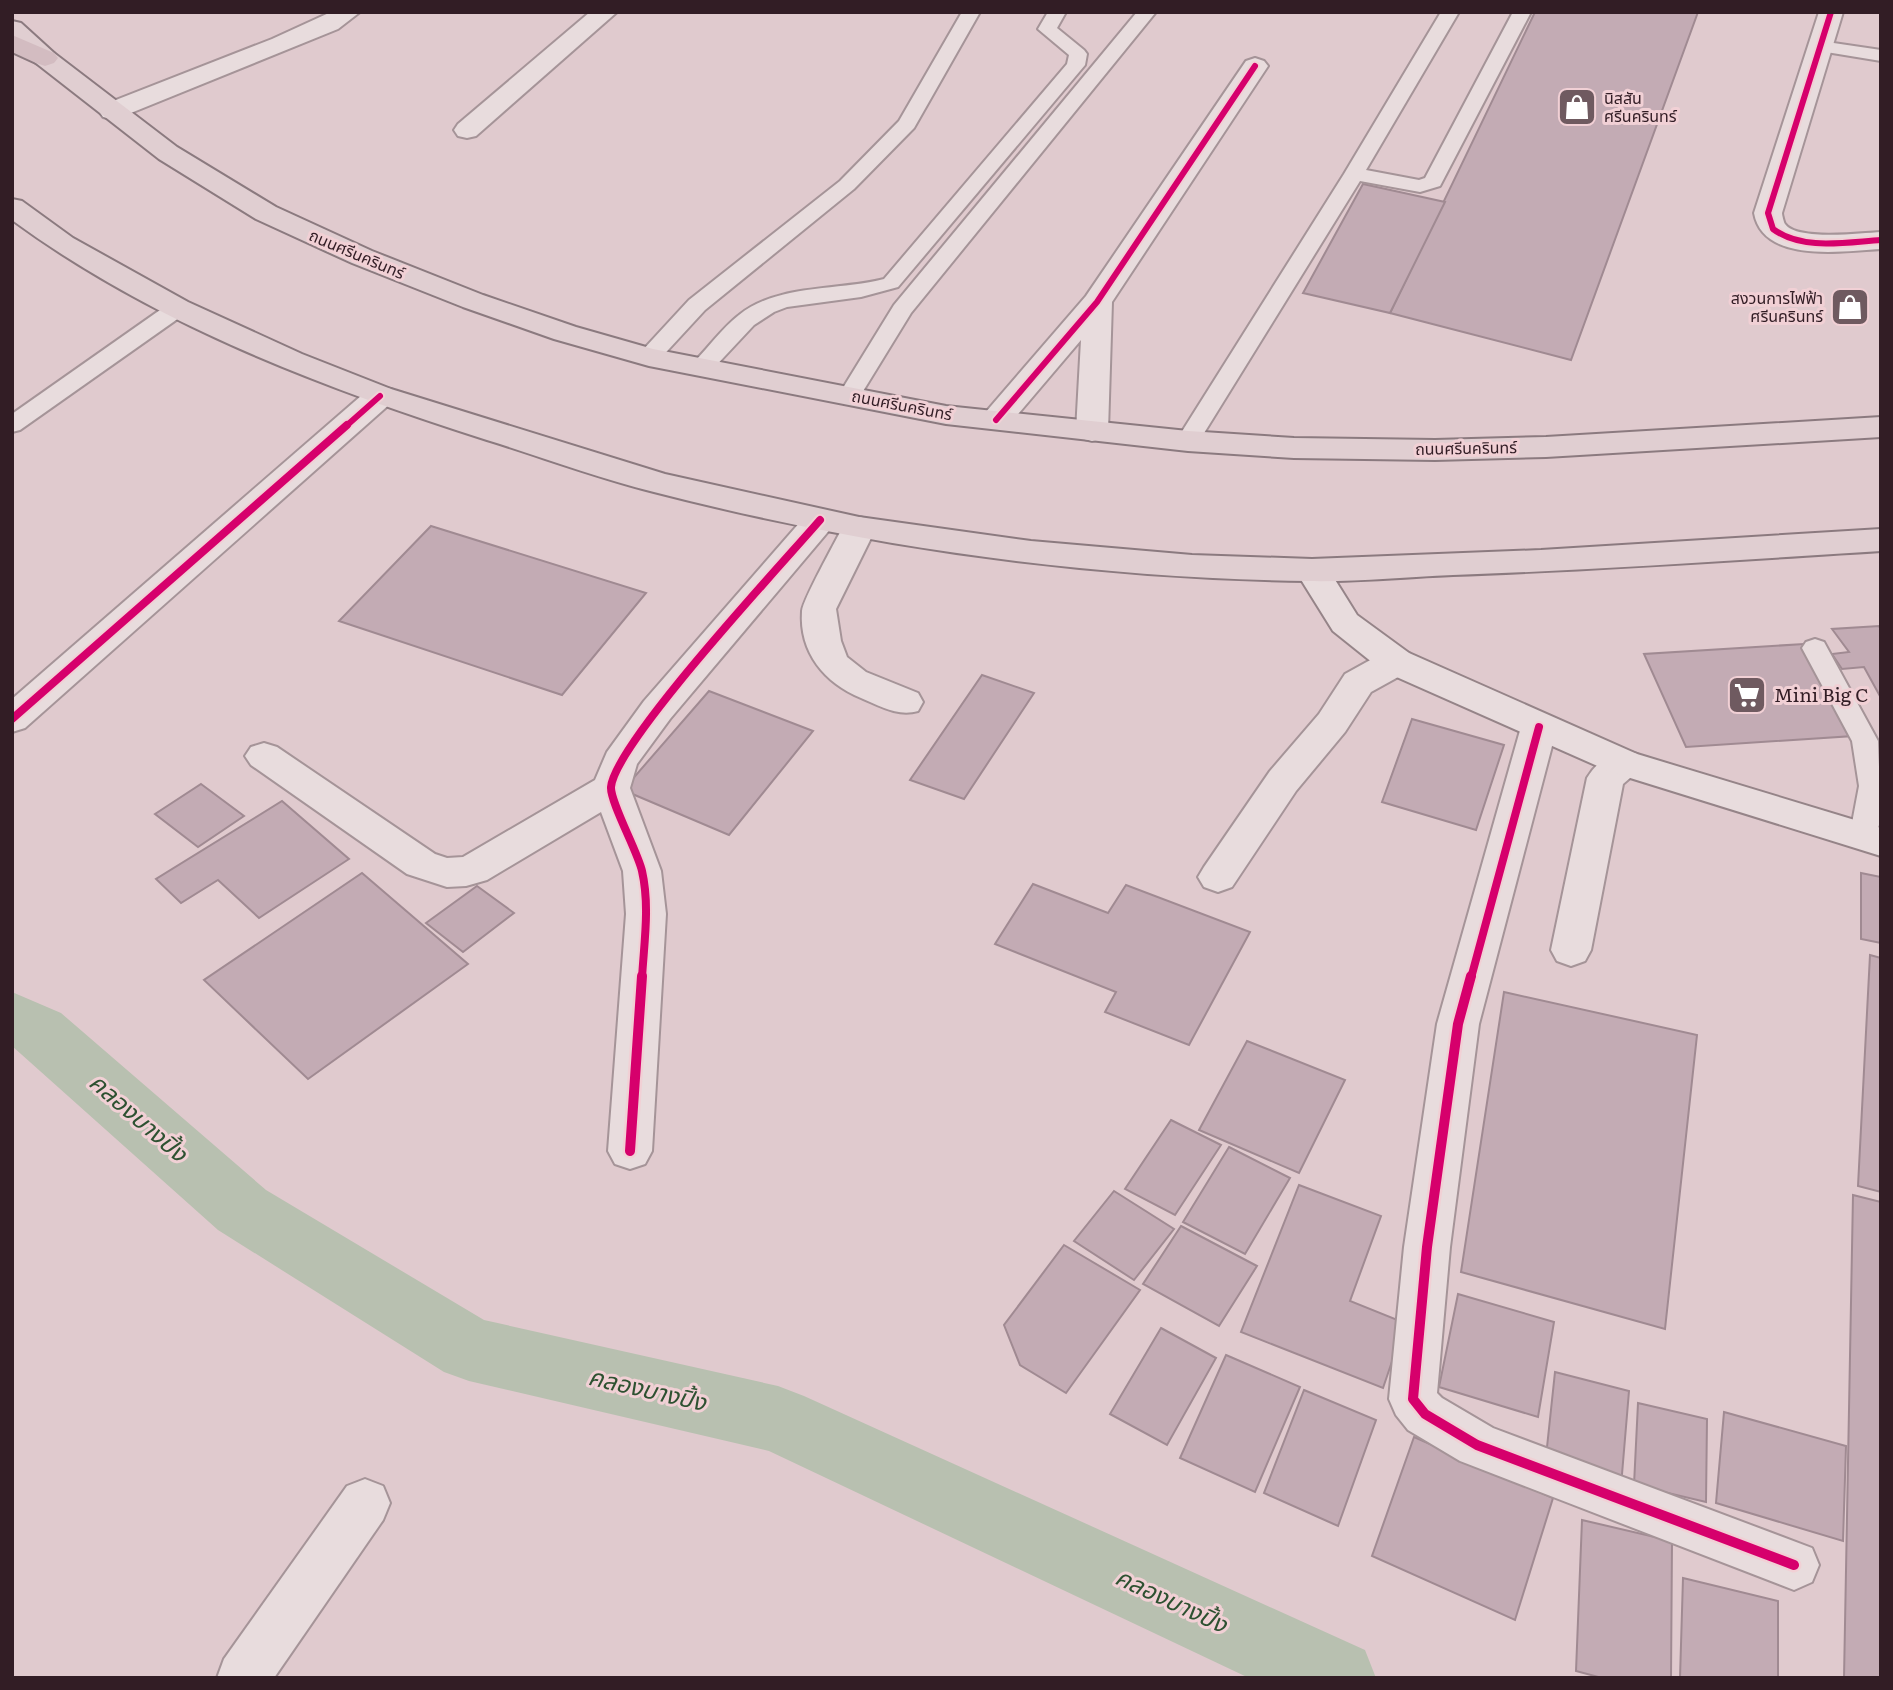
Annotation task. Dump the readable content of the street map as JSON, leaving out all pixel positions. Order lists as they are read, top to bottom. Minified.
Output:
{"streets":{"main road":["ถนนศรีนครินทร์"]},"water":["คลองบางปิ้ง"],"places":{"shop":["นิสสัน ศรีนครินทร์","สงวนการไฟฟ้า ศรีนครินทร์"],"supermarket":["Mini Big C"]}}
